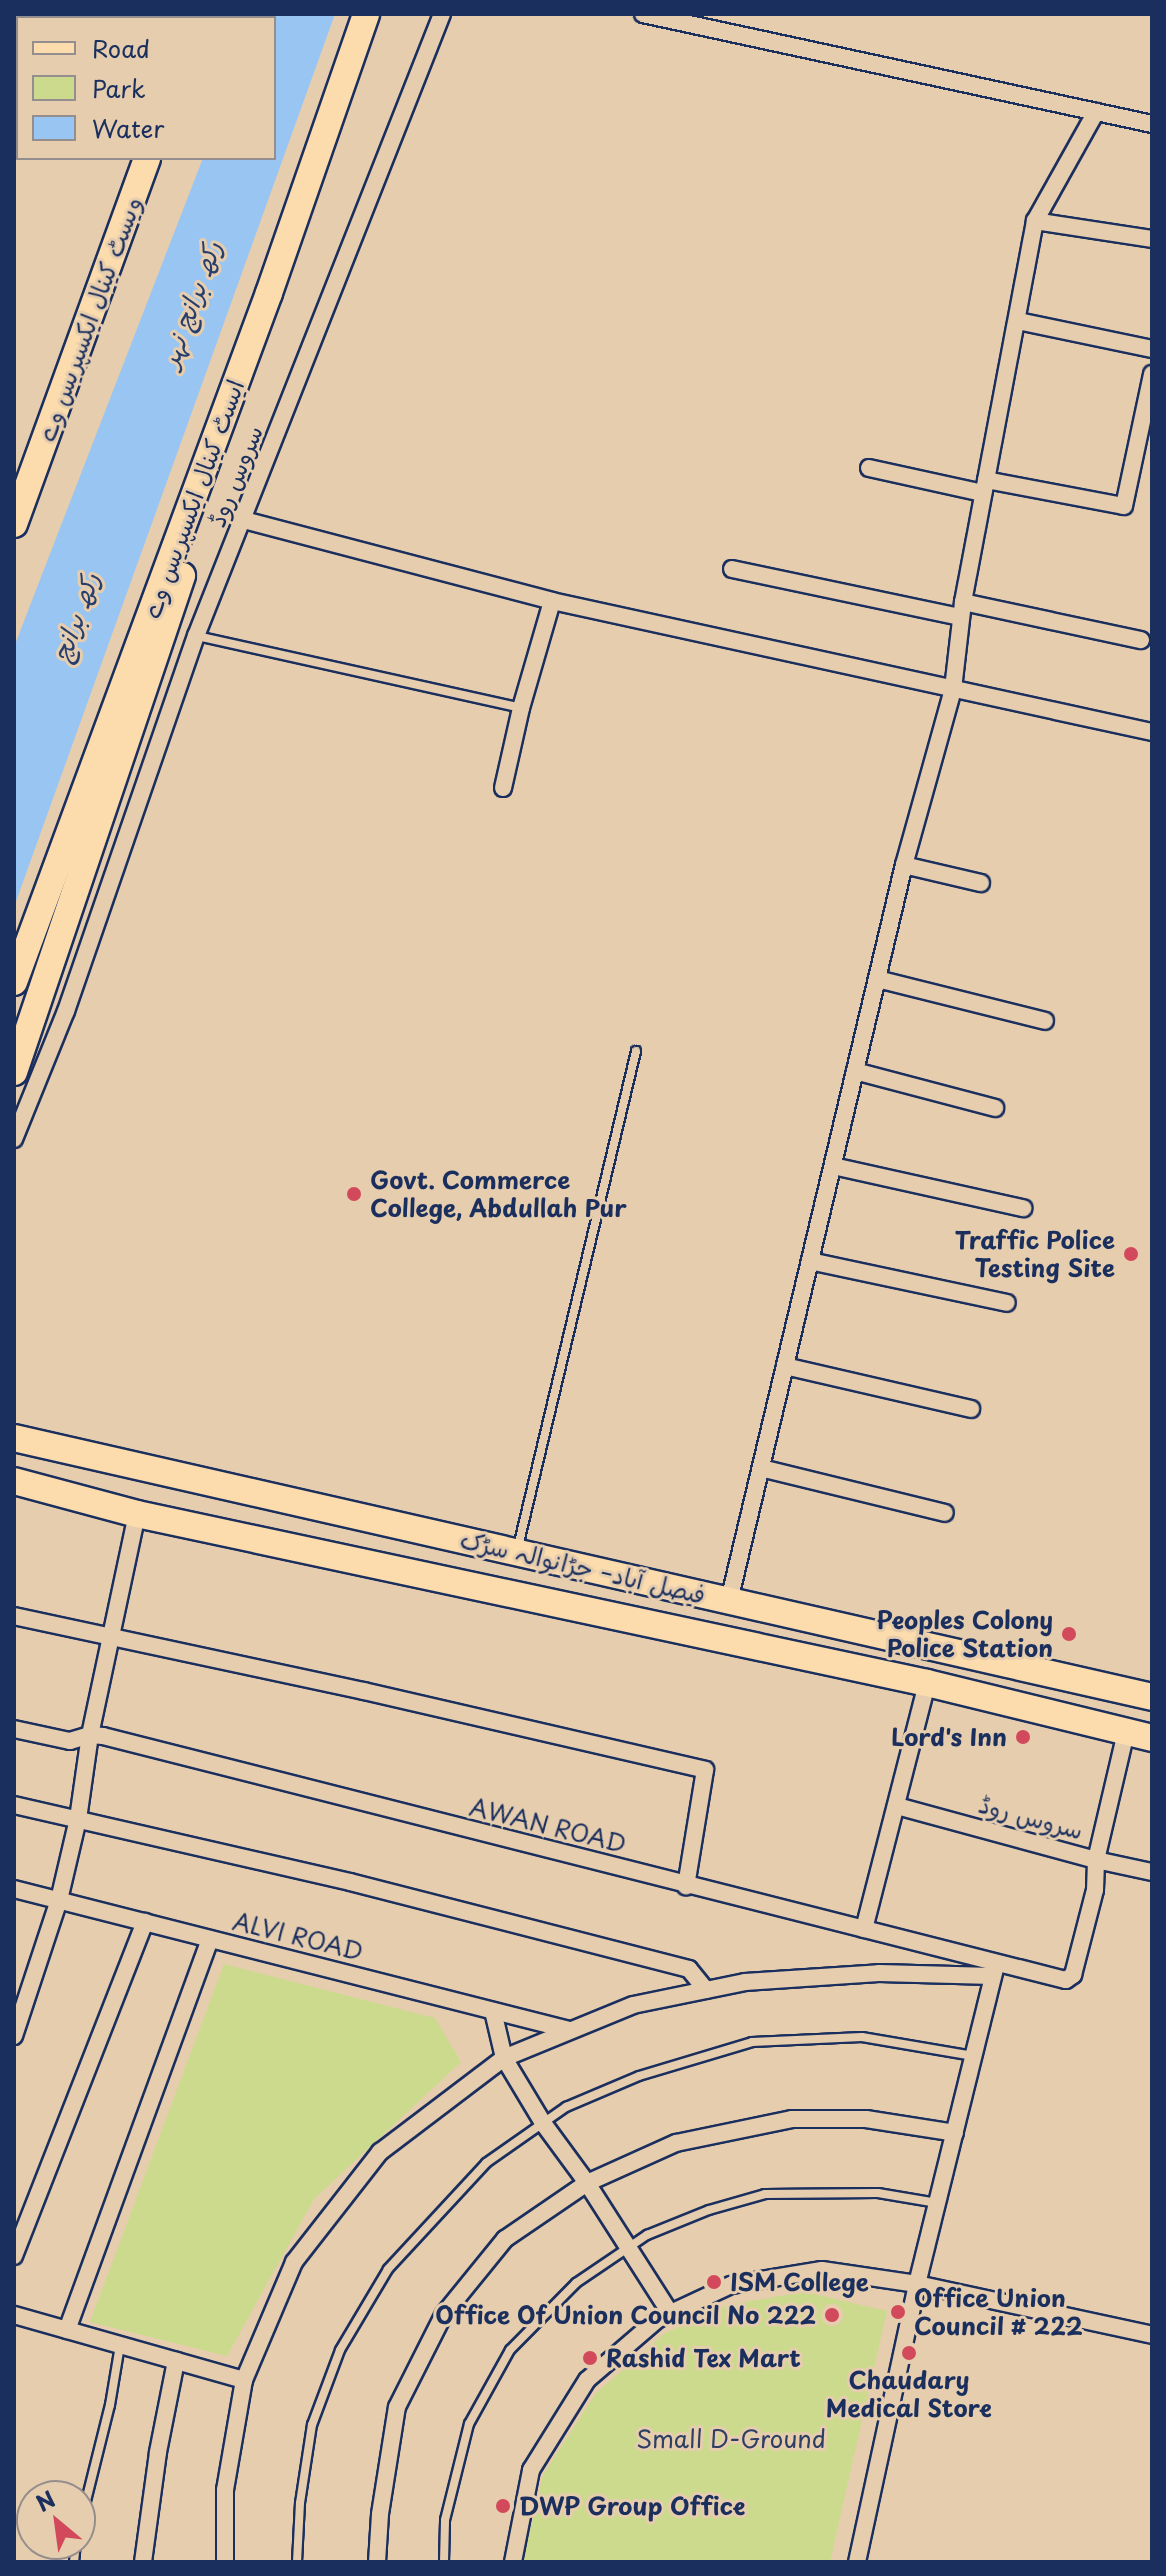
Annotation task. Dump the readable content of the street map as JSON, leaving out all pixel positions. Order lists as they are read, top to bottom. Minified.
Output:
{"streets":{"main road":["ویسٹ کینال ایکسپریس وے","ایسٹ کینال ایکسپریس وے","فیصل آباد– جڑانوالہ سڑک"],"street":["سروس روڈ","AWAN ROAD","ALVI ROAD"]},"crossings":[["سروس روڈ","AWAN ROAD"]],"water":["رکھ برانچ نہر","رکھ برانچ"],"parks":["Small D-Ground"],"places":["Govt. Commerce College, Abdullah Pur","Traffic Police Testing Site","Peoples Colony Police Station","Lord's Inn","ISM College","Office Union Council # 222","Office Of Union Council No 222","Chaudary Medical Store","Rashid Tex Mart","DWP Group Office"],"legend":["Road","Park","Water"],"north":"top left"}
